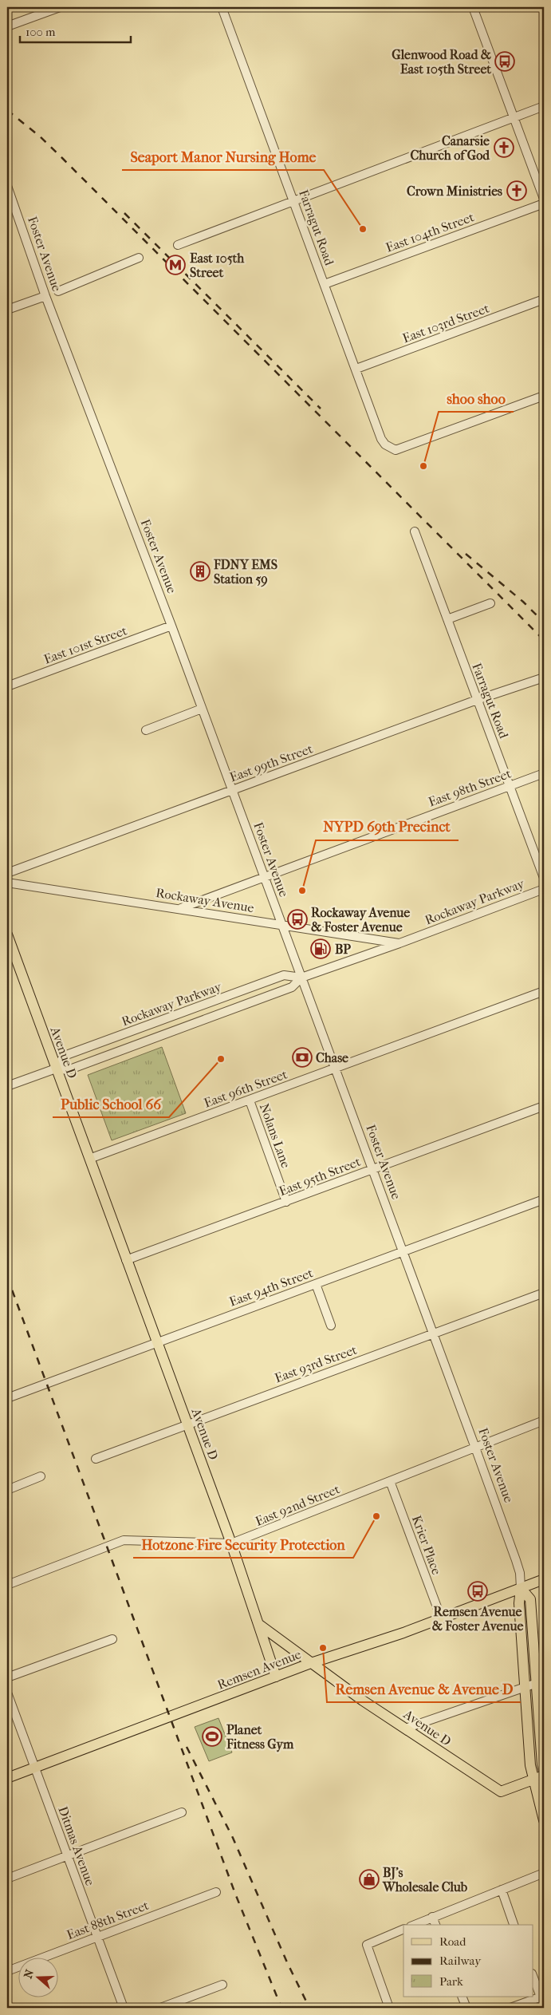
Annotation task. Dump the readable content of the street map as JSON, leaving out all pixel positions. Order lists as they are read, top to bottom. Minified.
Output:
{"streets":{"main road":["Foster Avenue","Avenue D","Remsen Avenue"],"street":["Farragut Road","East 104th Street","East 103rd Street","East 101st Street","East 99th Street","East 98th Street","Rockaway Avenue","Rockaway Parkway","East 96th Street","Nolans Lane","East 95th Street","East 94th Street","East 93rd Street","East 92nd Street","Krier Place","Ditmas Avenue","East 88th Street"]},"crossings":[["Farragut Road","East 104th Street"],["Farragut Road","East 103rd Street"],["Farragut Road","East 99th Street"],["Farragut Road","East 98th Street"],["Foster Avenue","East 101st Street"],["Foster Avenue","East 99th Street"],["Foster Avenue","East 98th Street"],["Foster Avenue","Rockaway Avenue"],["Foster Avenue","Rockaway Parkway"],["Foster Avenue","Avenue D"],["Foster Avenue","East 96th Street"],["Foster Avenue","East 95th Street"],["Foster Avenue","East 94th Street"],["Foster Avenue","East 93rd Street"],["Foster Avenue","East 92nd Street"],["Foster Avenue","Remsen Avenue"],["East 98th Street","Rockaway Avenue"],["Rockaway Avenue","Rockaway Parkway"],["Rockaway Parkway","Avenue D"],["Avenue D","East 96th Street"],["Avenue D","East 95th Street"],["Avenue D","East 94th Street"],["Avenue D","East 93rd Street"],["Avenue D","East 92nd Street"],["Avenue D","Remsen Avenue"],["East 96th Street","Nolans Lane"],["Nolans Lane","East 95th Street"],["East 92nd Street","Krier Place"],["Krier Place","Remsen Avenue"],["Remsen Avenue","Ditmas Avenue"],["Ditmas Avenue","East 88th Street"]],"places":{"bus stop":["Glenwood Road & East 105th Street","Rockaway Avenue & Foster Avenue","Remsen Avenue & Foster Avenue"],"church":["Canarsie Church of God","Crown Ministries"],"other":["Seaport Manor Nursing Home","shoo shoo","NYPD 69th Precinct","Public School 66","Hotzone Fire Security Protection","Remsen Avenue & Avenue D"],"metro station":["East 105th Street"],"building":["FDNY EMS Station 59"],"fuel station":["BP"],"bank":["Chase"],"sports":["Planet Fitness Gym"],"shop":["BJ's Wholesale Club"]},"legend":["Road","Railway","Park"],"scale_bar":"100 m","north":"left"}
